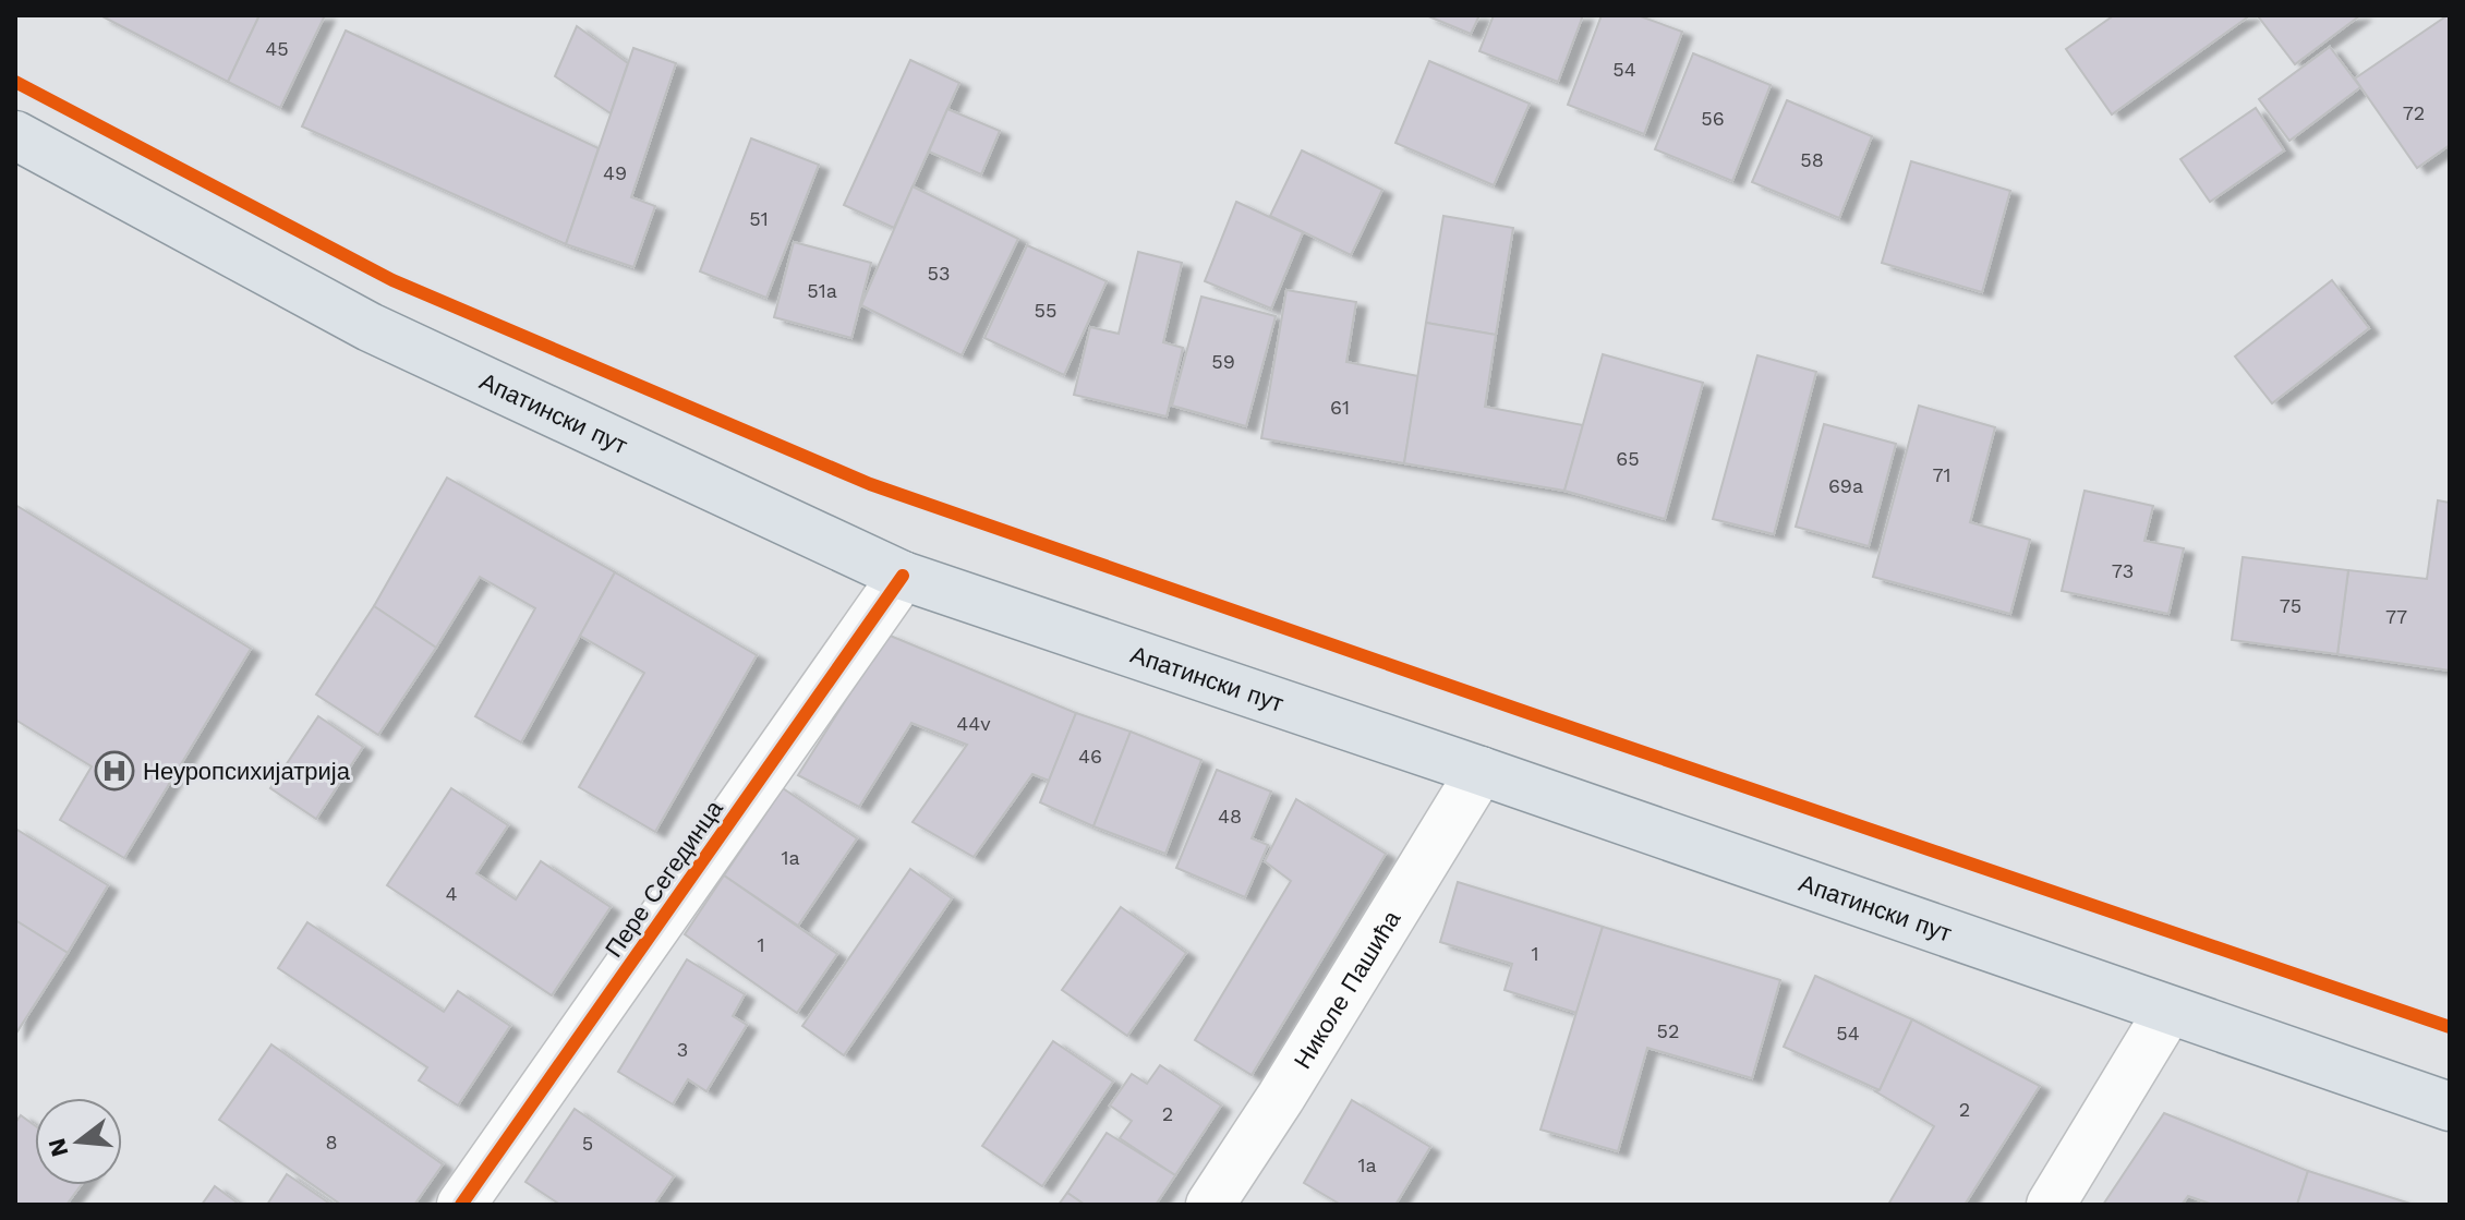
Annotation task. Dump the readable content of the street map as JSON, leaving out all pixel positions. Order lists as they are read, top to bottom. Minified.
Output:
{"streets":{"main road":["Апатински пут"],"street":["Пере Сегединца","Николе Пашића"]},"crossings":[["Апатински пут","Пере Сегединца"],["Апатински пут","Николе Пашића"]],"places":{"hospital":["Неуропсихијатрија"]},"house_numbers":["45","54","72","56","58","49","51","53","51a","55","59","61","65","71","69a","73","75","77","44v","46","48","1a","4","1","1","52","54","3","2","2","8","5","1a"],"north":"left"}
